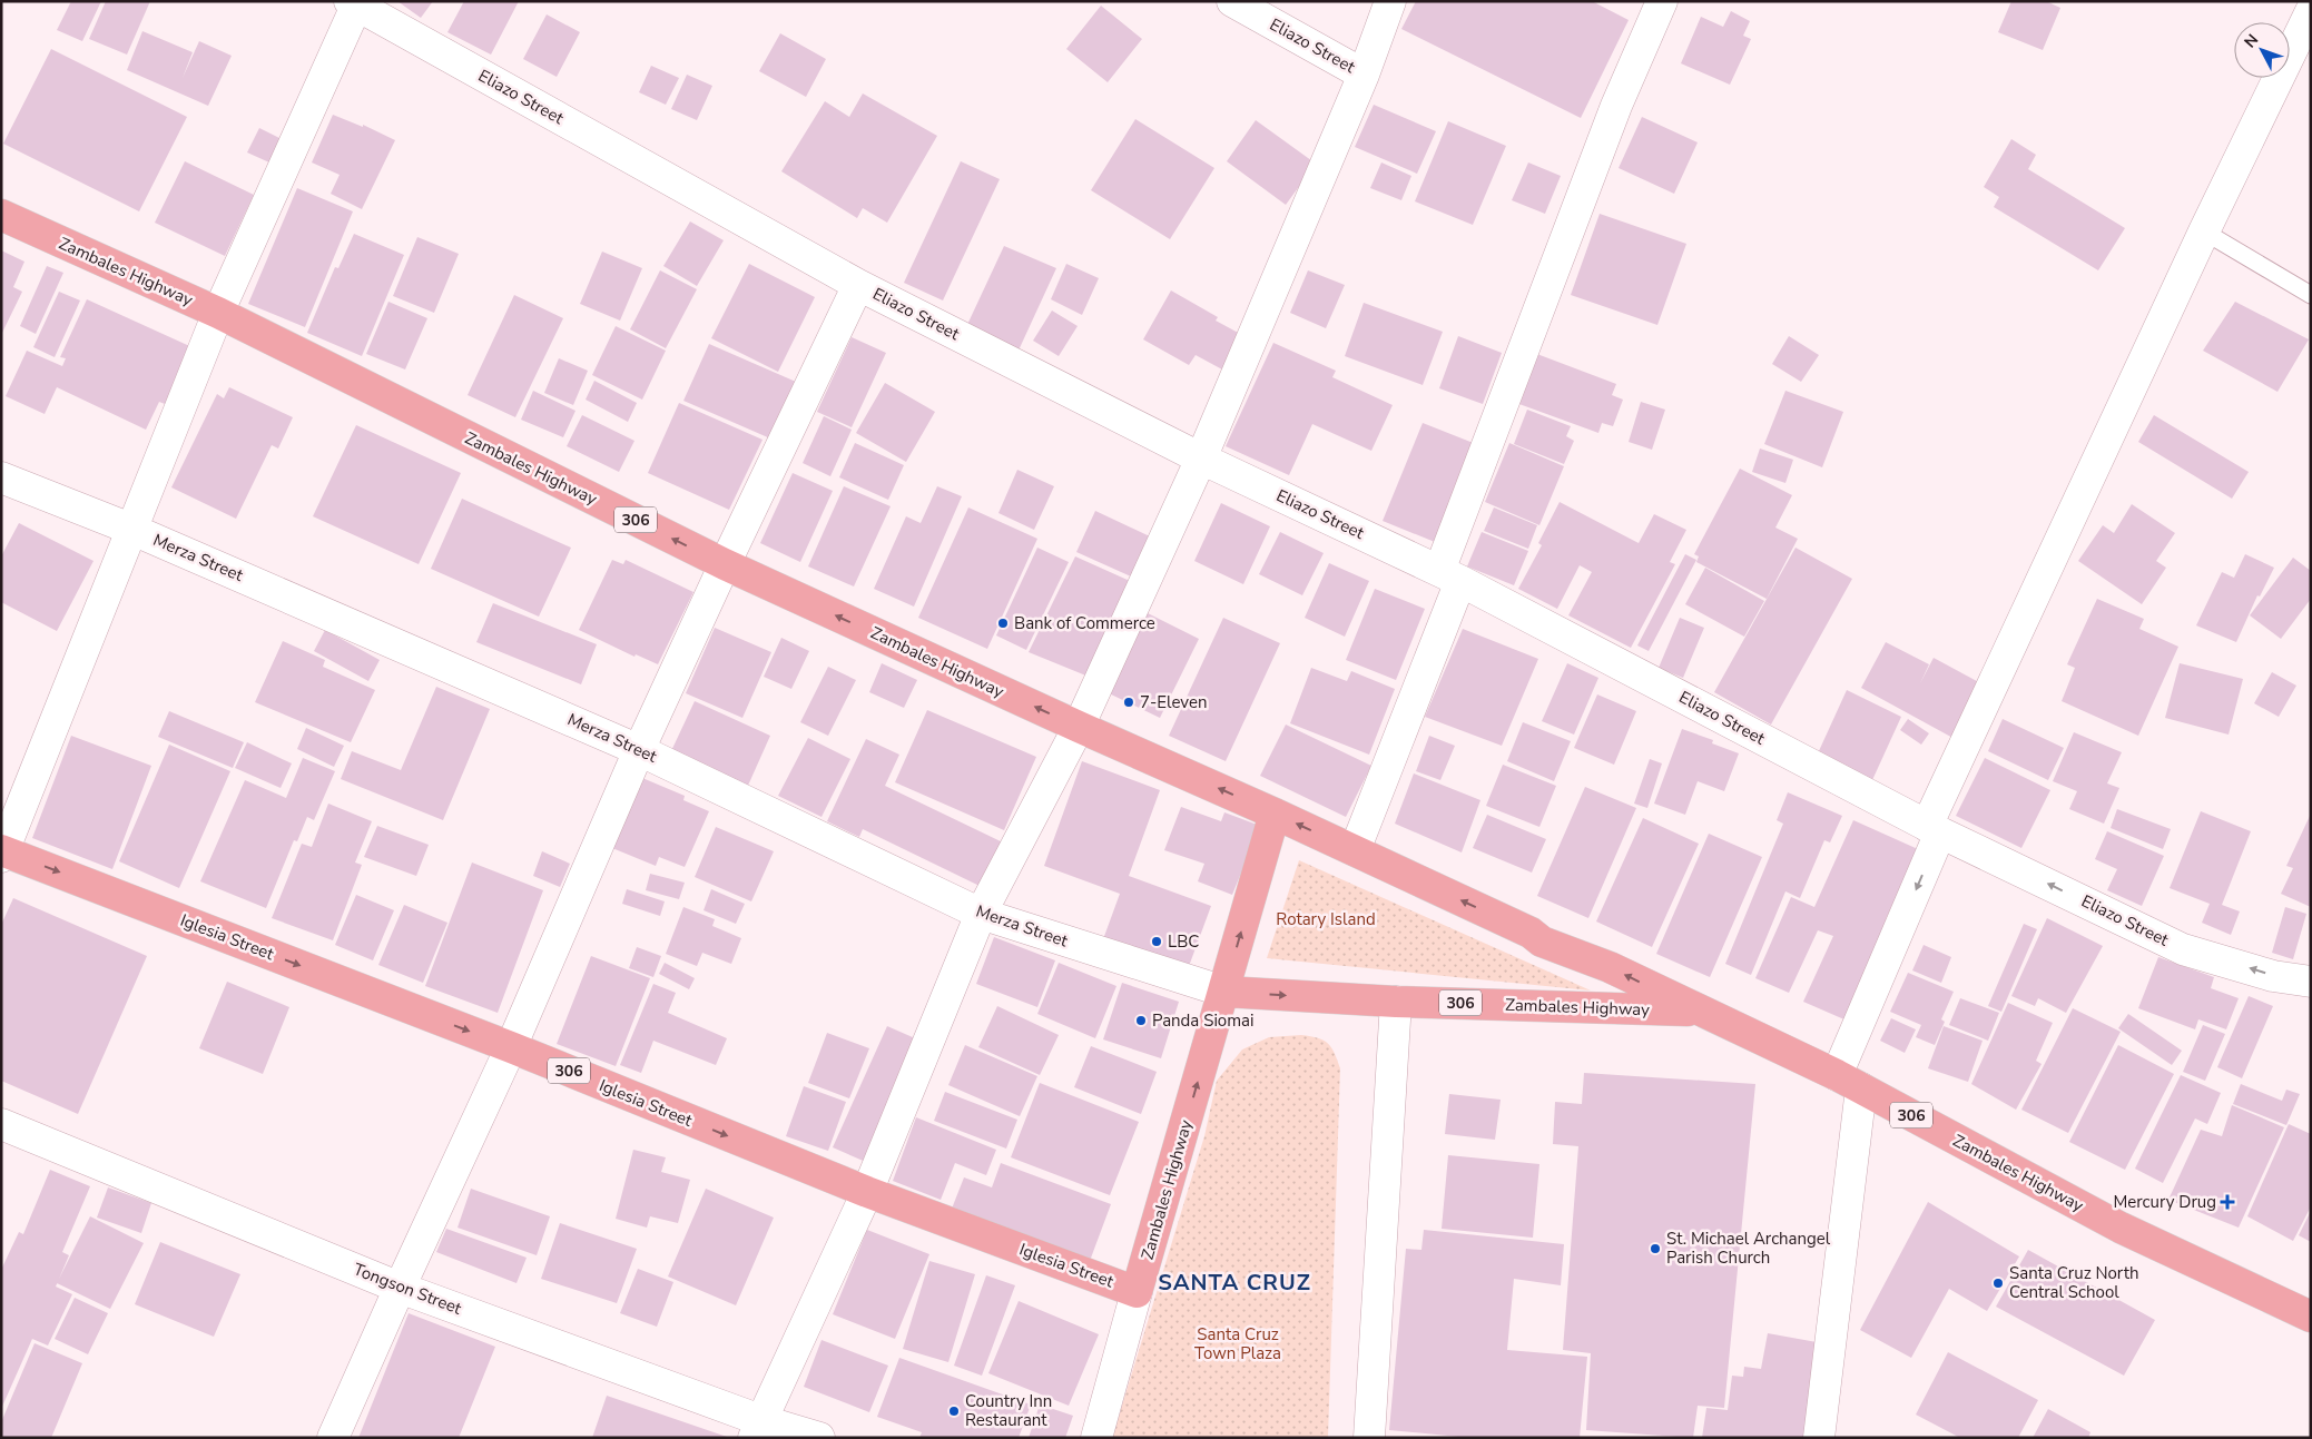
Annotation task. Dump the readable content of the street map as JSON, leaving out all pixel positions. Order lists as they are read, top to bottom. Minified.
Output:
{"streets":{"main road":["Zambales Highway","306","Iglesia Street"],"street":["Eliazo Street","Merza Street","Tongson Street"]},"crossings":[["Zambales Highway","Merza Street"],["Zambales Highway","Iglesia Street"]],"one_way":["Iglesia Street"],"districts":["SANTA CRUZ"],"parks":["Rotary Island","Santa Cruz Town Plaza"],"places":{"other":["Bank of Commerce","7-Eleven","LBC","Panda Siomai","St. Michael Archangel Parish Church","Santa Cruz North Central School","Country Inn Restaurant"],"health":["Mercury Drug"]},"north":"top left"}
